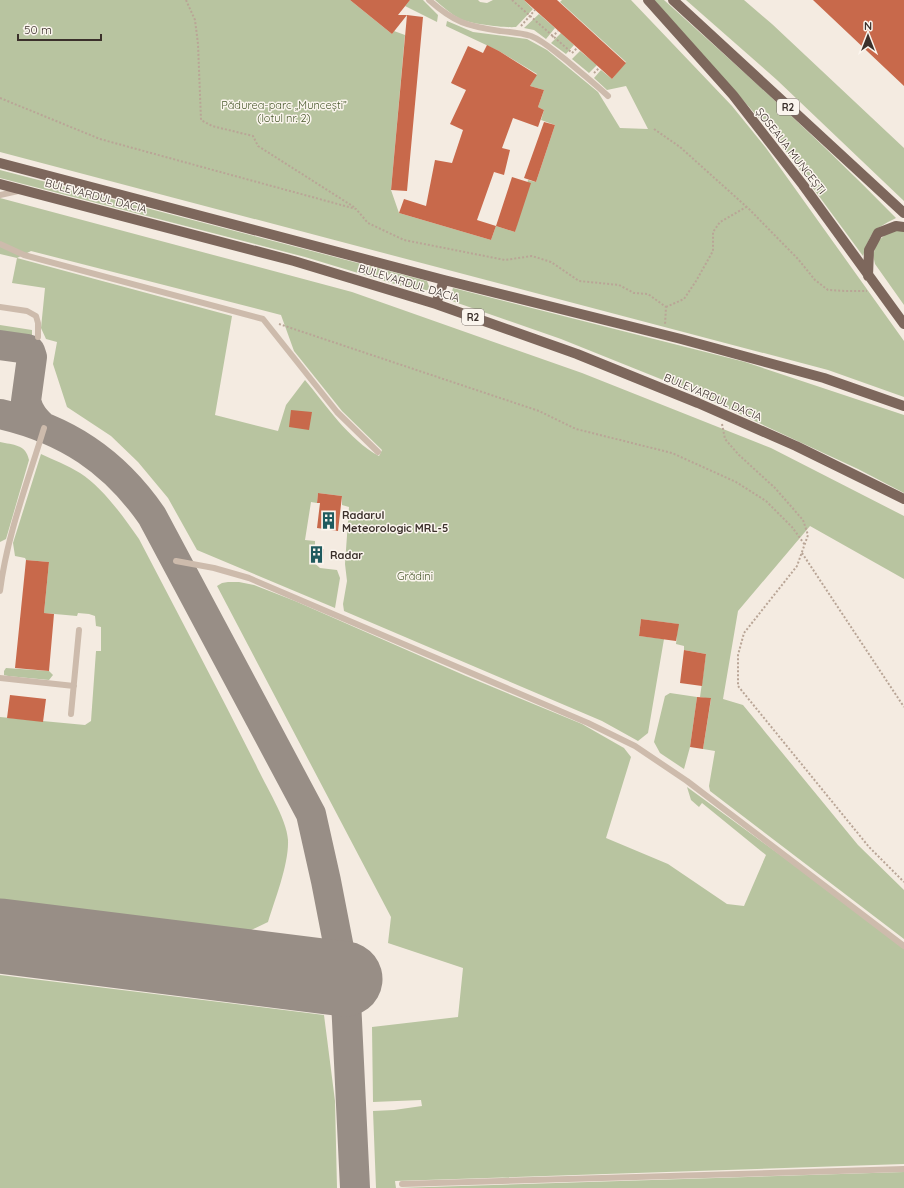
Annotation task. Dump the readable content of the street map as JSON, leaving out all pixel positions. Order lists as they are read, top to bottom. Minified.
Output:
{"streets":{"main road":["R2","ȘOSEAUA MUNCEȘTI","BULEVARDUL DACIA"]},"parks":["Pădurea-parc „Muncești” (lotul nr. 2)","Grădini"],"places":{"building":["Radarul Meteorologic MRL-5","Radar"]},"scale_bar":"50 m","north":"top"}
